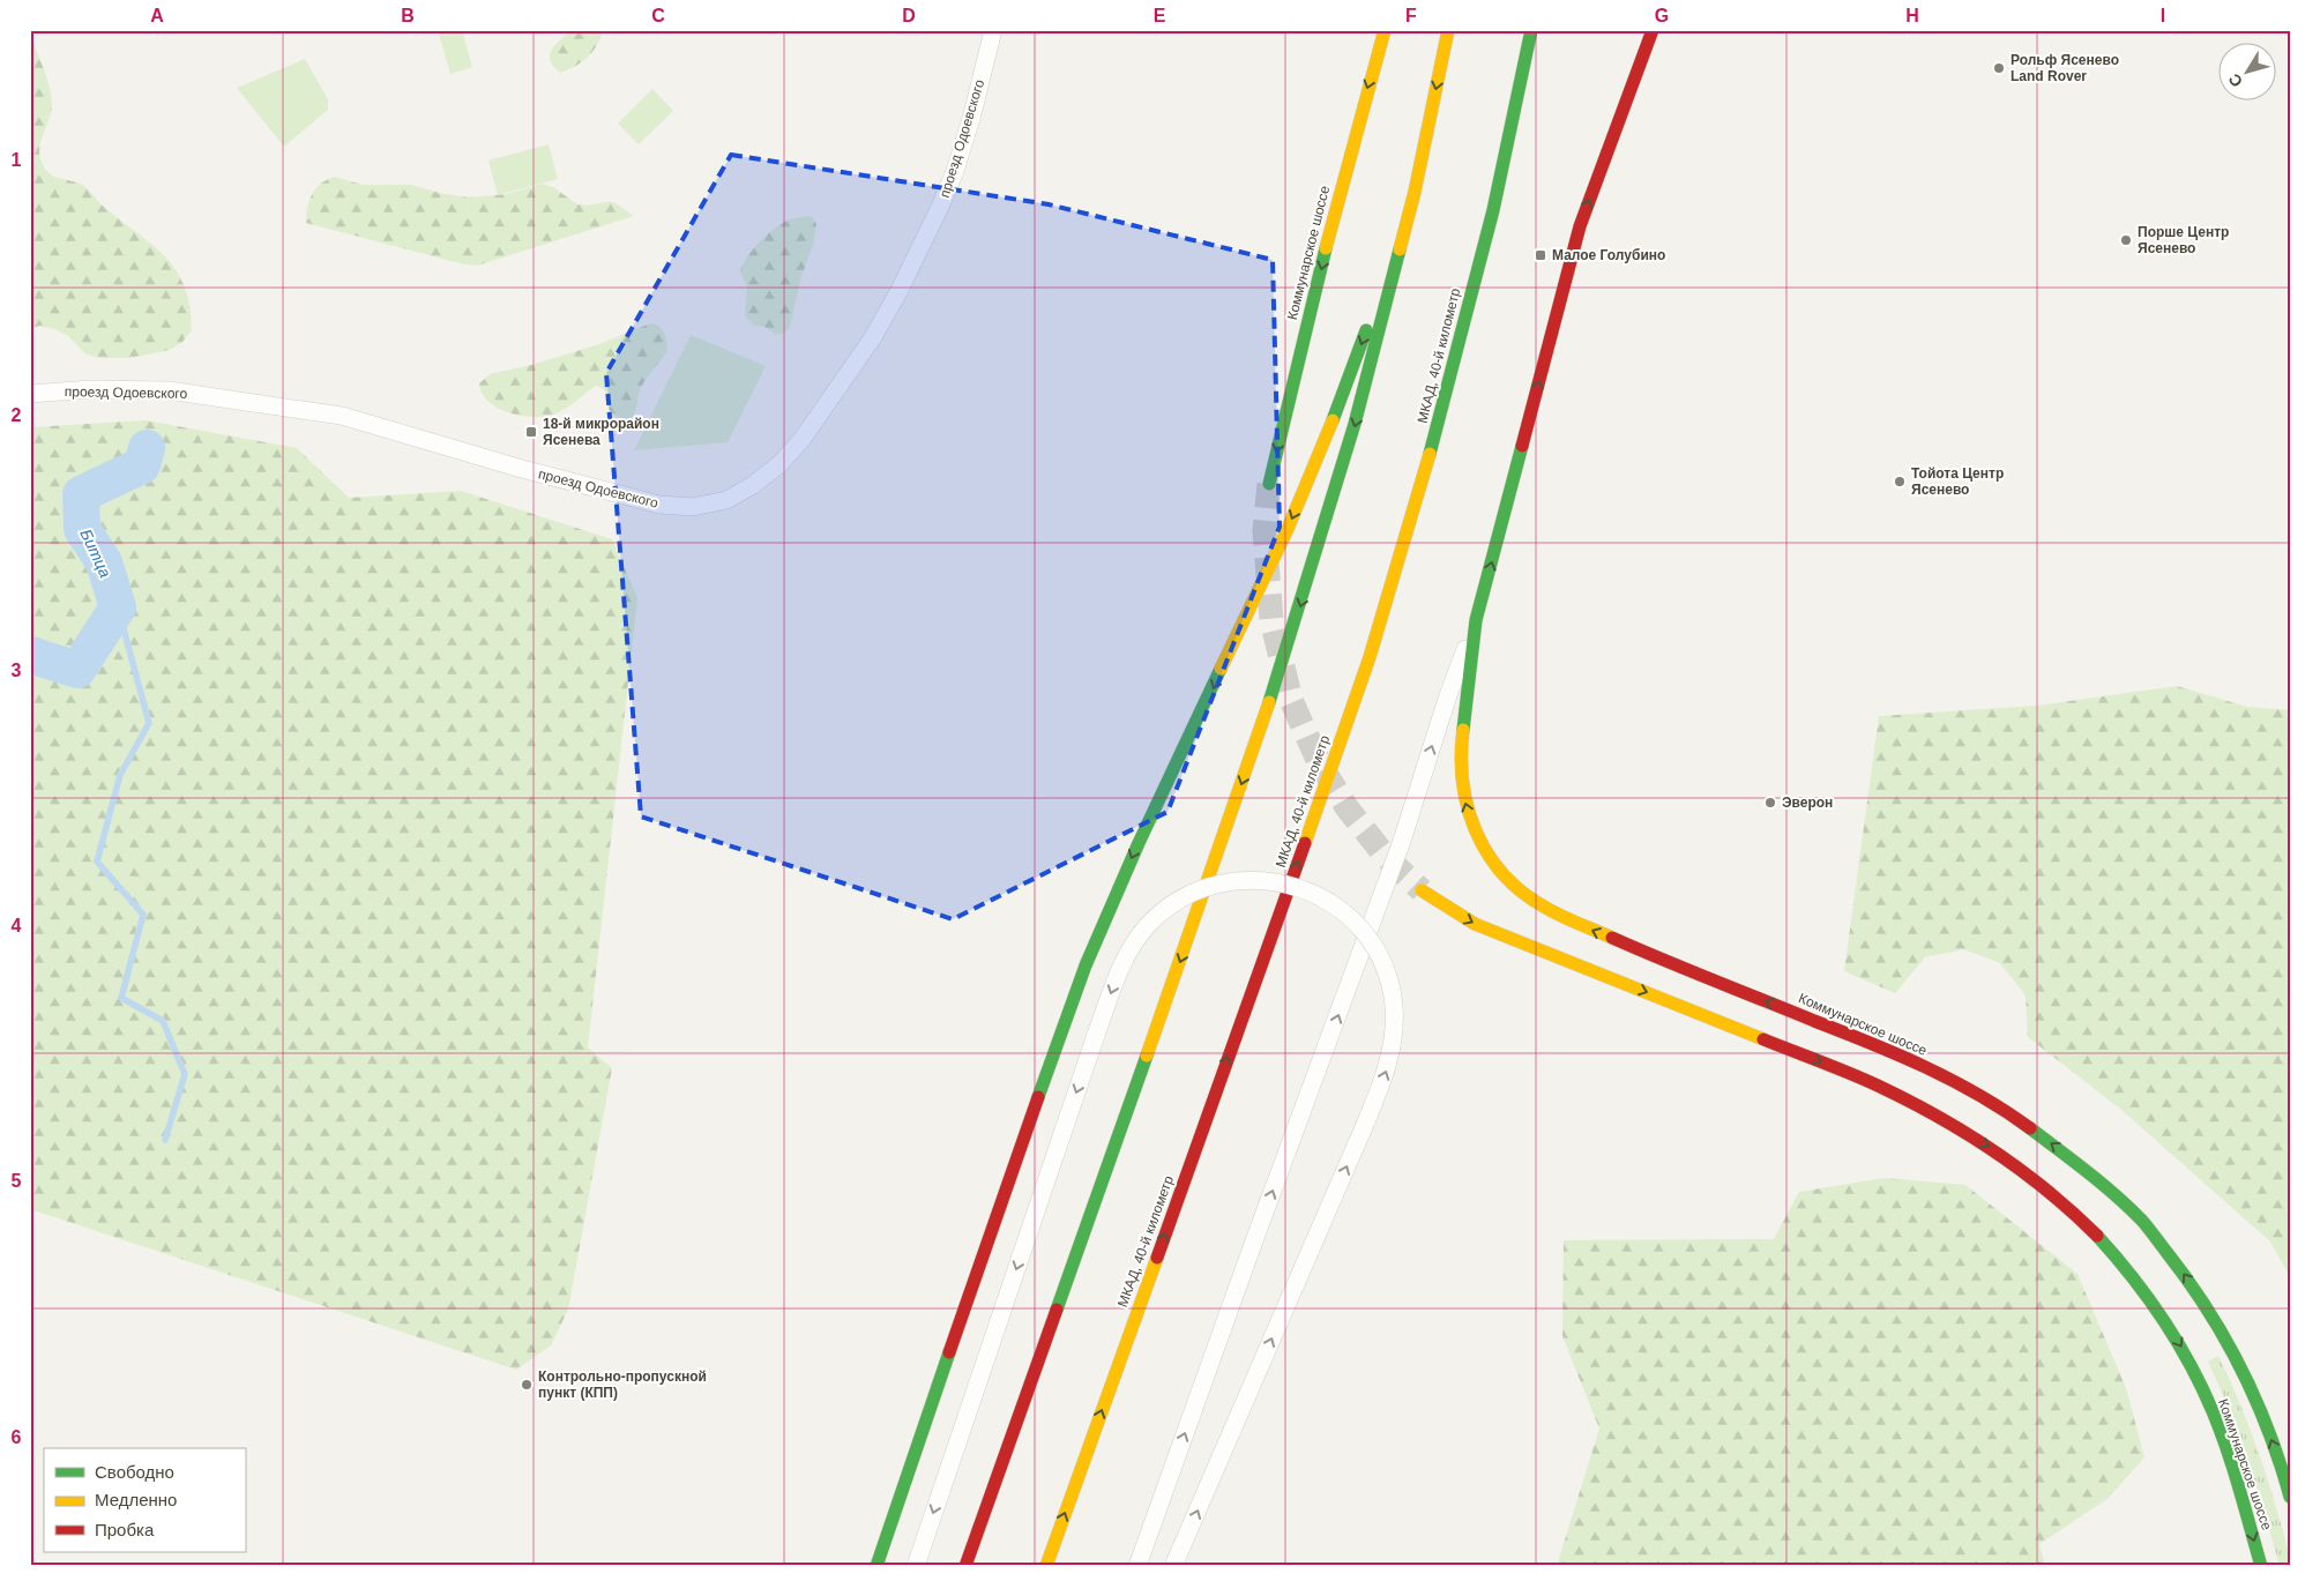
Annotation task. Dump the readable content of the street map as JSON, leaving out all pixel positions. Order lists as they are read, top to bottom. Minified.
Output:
{"streets":{"main road":["Коммунарское шоссе","МКАД, 40-й километр"],"street":["проезд Одоевского"]},"water":["Битца"],"places":{"other":["Рольф Ясенево Land Rover","Порше Центр Ясенево","Тойота Центр Ясенево","Эверон","Контрольно-пропускной пункт (КПП)"],"transit":["Малое Голубино","18-й микрорайон Ясенева"]},"legend":["Свободно","Медленно","Пробка"],"north":"bottom left","grid":{"columns":["A","B","C","D","E","F","G","H","I"],"rows":["1","2","3","4","5","6"]}}
